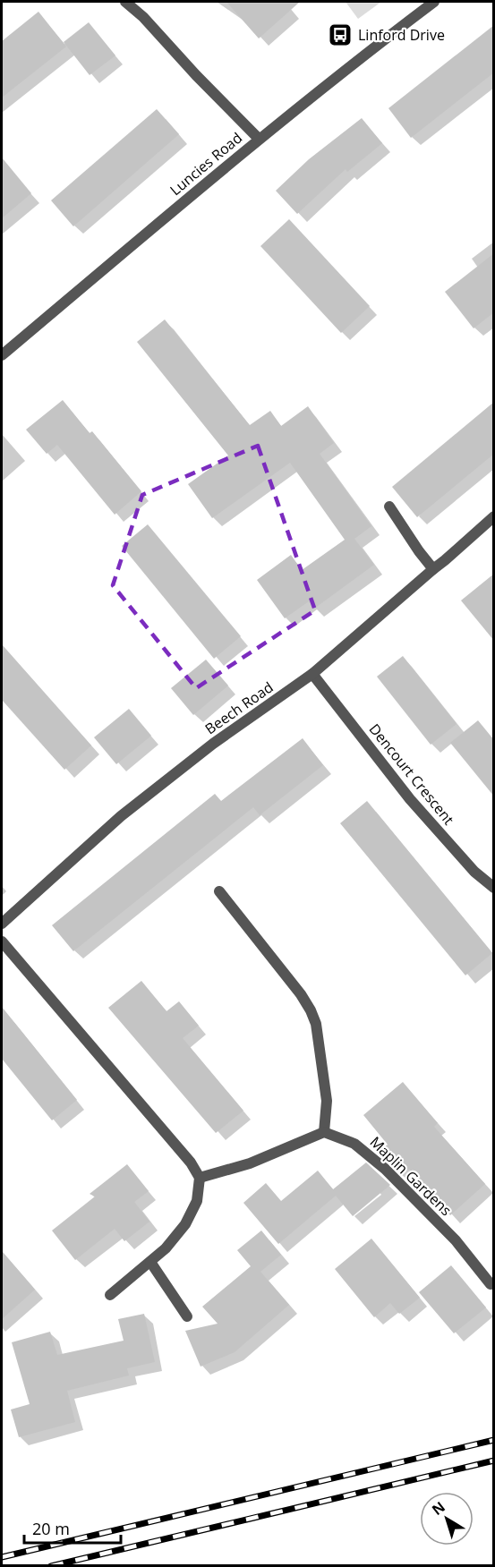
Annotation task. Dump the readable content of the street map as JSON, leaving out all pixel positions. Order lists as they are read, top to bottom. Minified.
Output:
{"streets":{"street":["Luncies Road","Beech Road","Dencourt Crescent","Maplin Gardens"]},"crossings":[["Beech Road","Dencourt Crescent"]],"places":{"bus stop":["Linford Drive"]},"scale_bar":"20 m","north":"top left"}
